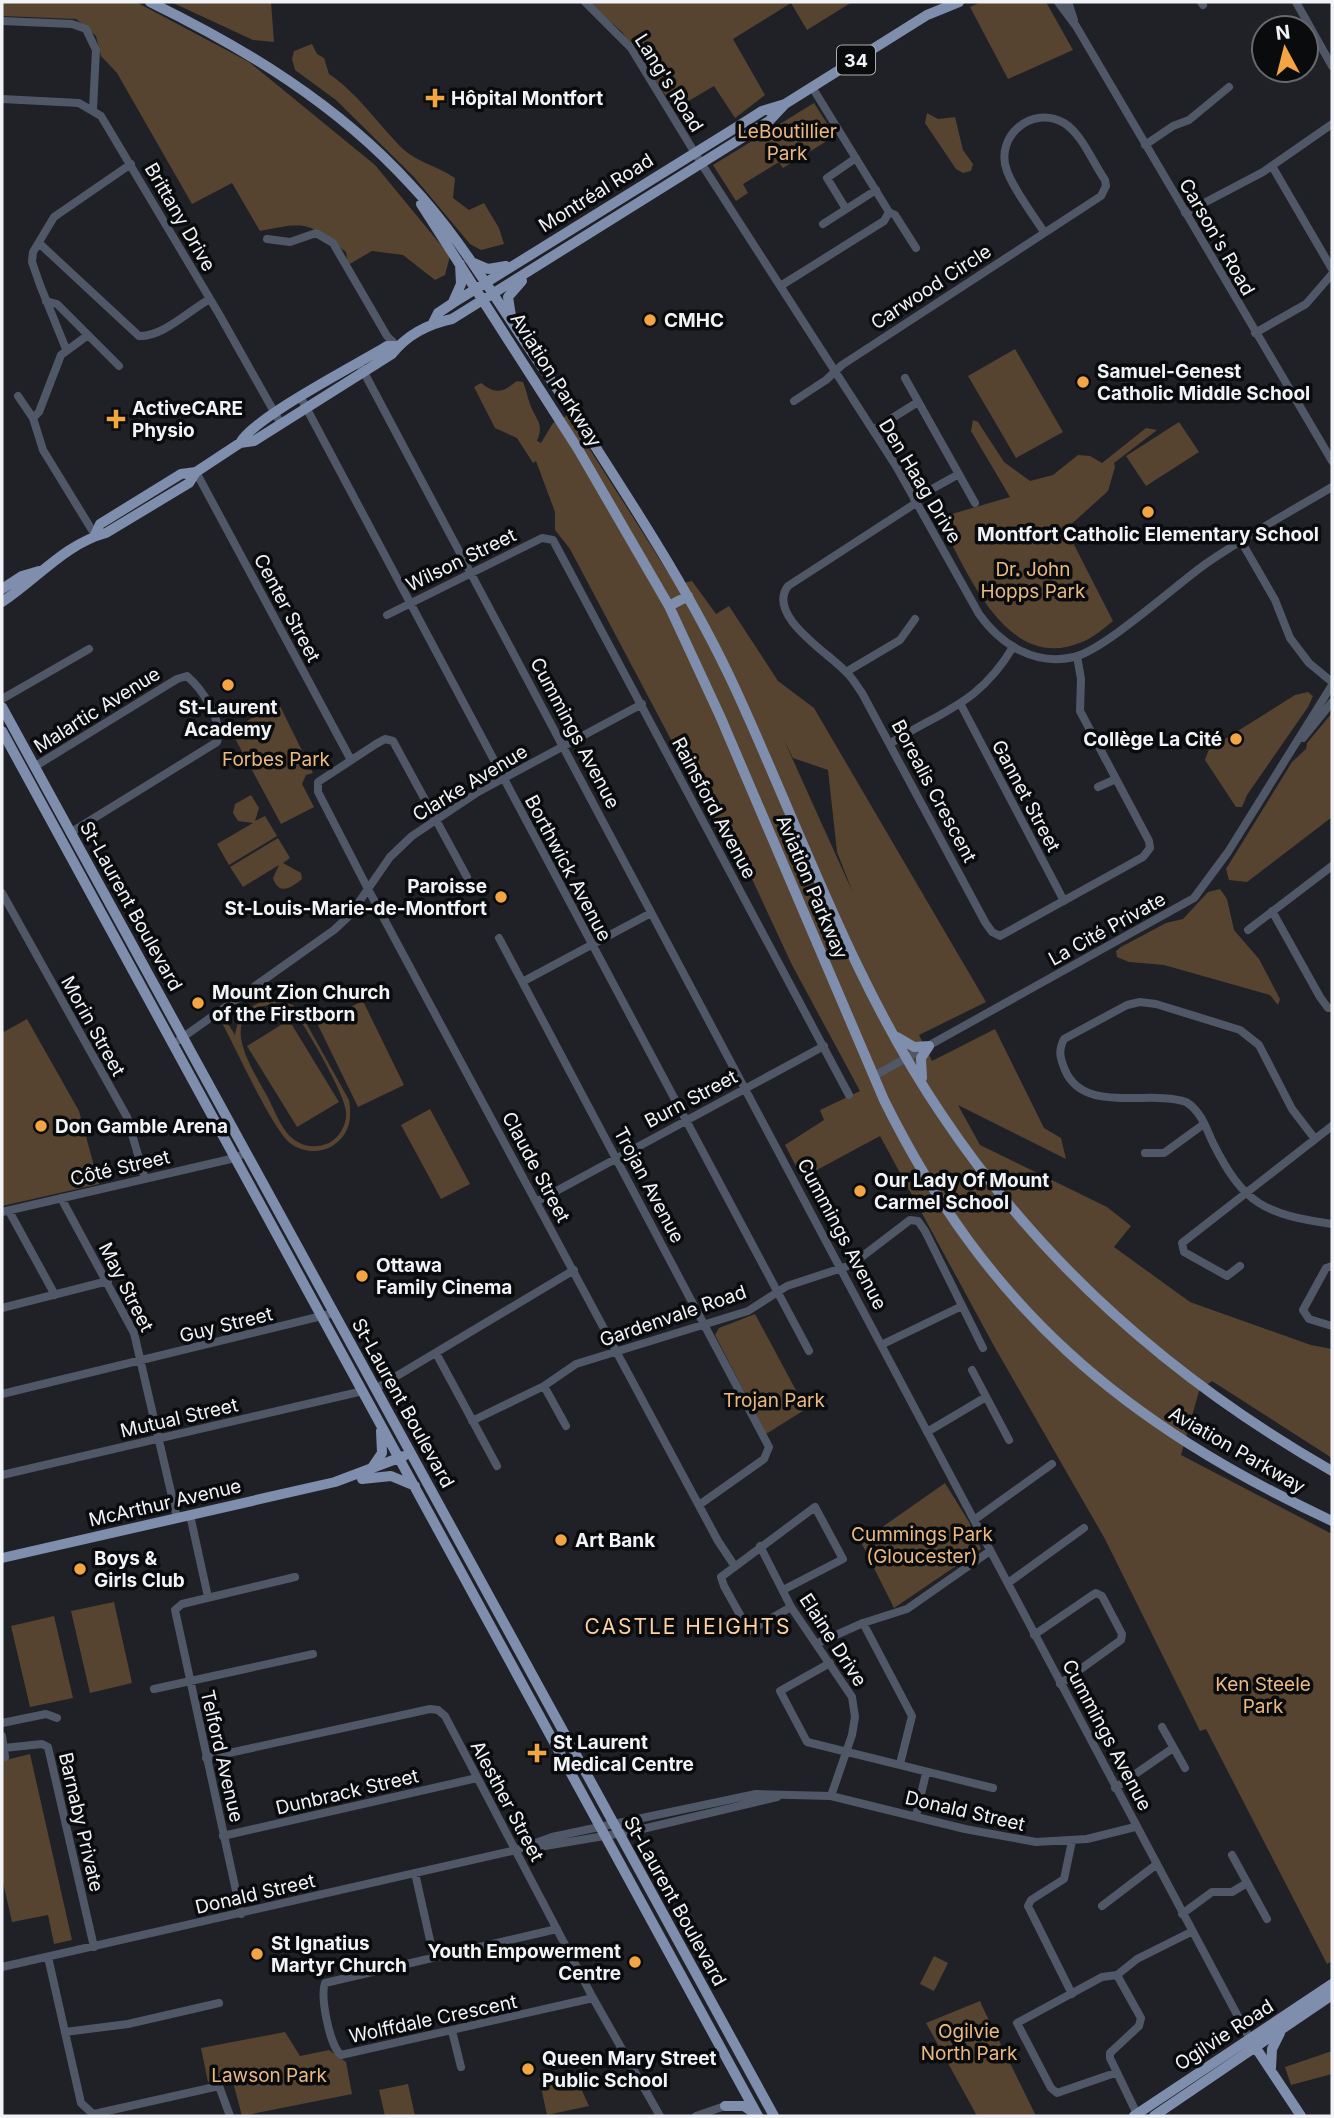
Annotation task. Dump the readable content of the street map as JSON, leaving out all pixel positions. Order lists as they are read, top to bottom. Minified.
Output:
{"streets":{"main road":["34","Montréal Road","Aviation Parkway","Cummings Avenue","St-Laurent Boulevard","McArthur Avenue","Ogilvie Road"],"street":["Lang's Road","Brittany Drive","Carson's Road","Carwood Circle","Den Haag Drive","Wilson Street","Center Street","Malartic Avenue","Clarke Avenue","Borealis Crescent","Gannet Street","Rainsford Avenue","Borthwick Avenue","La Cité Private","Morin Street","Burn Street","Claude Street","Côté Street","Trojan Avenue","May Street","Gardenvale Road","Guy Street","Mutual Street","Elaine Drive","Telford Avenue","Dunbrack Street","Alesther Street","Donald Street","Barnaby Private","Wolffdale Crescent"]},"crossings":[["Lang's Road","Montréal Road"],["Lang's Road","Den Haag Drive"],["Montréal Road","Brittany Drive"],["Montréal Road","Aviation Parkway"],["Montréal Road","Den Haag Drive"],["Montréal Road","Center Street"],["Montréal Road","Cummings Avenue"],["Montréal Road","Borthwick Avenue"],["Carwood Circle","Den Haag Drive"],["Aviation Parkway","La Cité Private"],["Den Haag Drive","Borealis Crescent"],["Wilson Street","Cummings Avenue"],["Wilson Street","Rainsford Avenue"],["Wilson Street","Borthwick Avenue"],["Center Street","Claude Street"],["Malartic Avenue","St-Laurent Boulevard"],["Cummings Avenue","Clarke Avenue"],["Cummings Avenue","Burn Street"],["Cummings Avenue","Gardenvale Road"],["Cummings Avenue","Donald Street"],["Cummings Avenue","Ogilvie Road"],["Clarke Avenue","Rainsford Avenue"],["Clarke Avenue","Borthwick Avenue"],["Clarke Avenue","St-Laurent Boulevard"],["Clarke Avenue","Claude Street"],["Borealis Crescent","Gannet Street"],["Rainsford Avenue","Burn Street"],["Borthwick Avenue","Burn Street"],["Borthwick Avenue","Gardenvale Road"],["St-Laurent Boulevard","Côté Street"],["St-Laurent Boulevard","Guy Street"],["St-Laurent Boulevard","Mutual Street"],["St-Laurent Boulevard","McArthur Avenue"],["St-Laurent Boulevard","Donald Street"],["Morin Street","Côté Street"],["Burn Street","Claude Street"],["Burn Street","Trojan Avenue"],["Claude Street","Trojan Avenue"],["Claude Street","Gardenvale Road"],["Côté Street","May Street"],["Trojan Avenue","Gardenvale Road"],["May Street","Guy Street"],["May Street","Mutual Street"],["May Street","McArthur Avenue"],["Elaine Drive","Donald Street"],["Telford Avenue","Dunbrack Street"],["Telford Avenue","Alesther Street"],["Telford Avenue","Donald Street"],["Dunbrack Street","Alesther Street"],["Alesther Street","Donald Street"],["Alesther Street","Wolffdale Crescent"],["Donald Street","Barnaby Private"]],"districts":["CASTLE HEIGHTS"],"parks":["LeBoutillier Park","Dr. John Hopps Park","Forbes Park","Trojan Park","Cummings Park (Gloucester)","Ken Steele Park","Ogilvie North Park","Lawson Park"],"places":{"health":["Hôpital Montfort","ActiveCARE Physio","St Laurent Medical Centre"],"other":["CMHC","Samuel-Genest Catholic Middle School","Montfort Catholic Elementary School","St-Laurent Academy","Collège La Cité","Paroisse St-Louis-Marie-de-Montfort","Mount Zion Church of the Firstborn","Don Gamble Arena","Our Lady Of Mount Carmel School","Ottawa Family Cinema","Art Bank","Boys & Girls Club","St Ignatius Martyr Church","Youth Empowerment Centre","Queen Mary Street Public School"]},"north":"top"}
